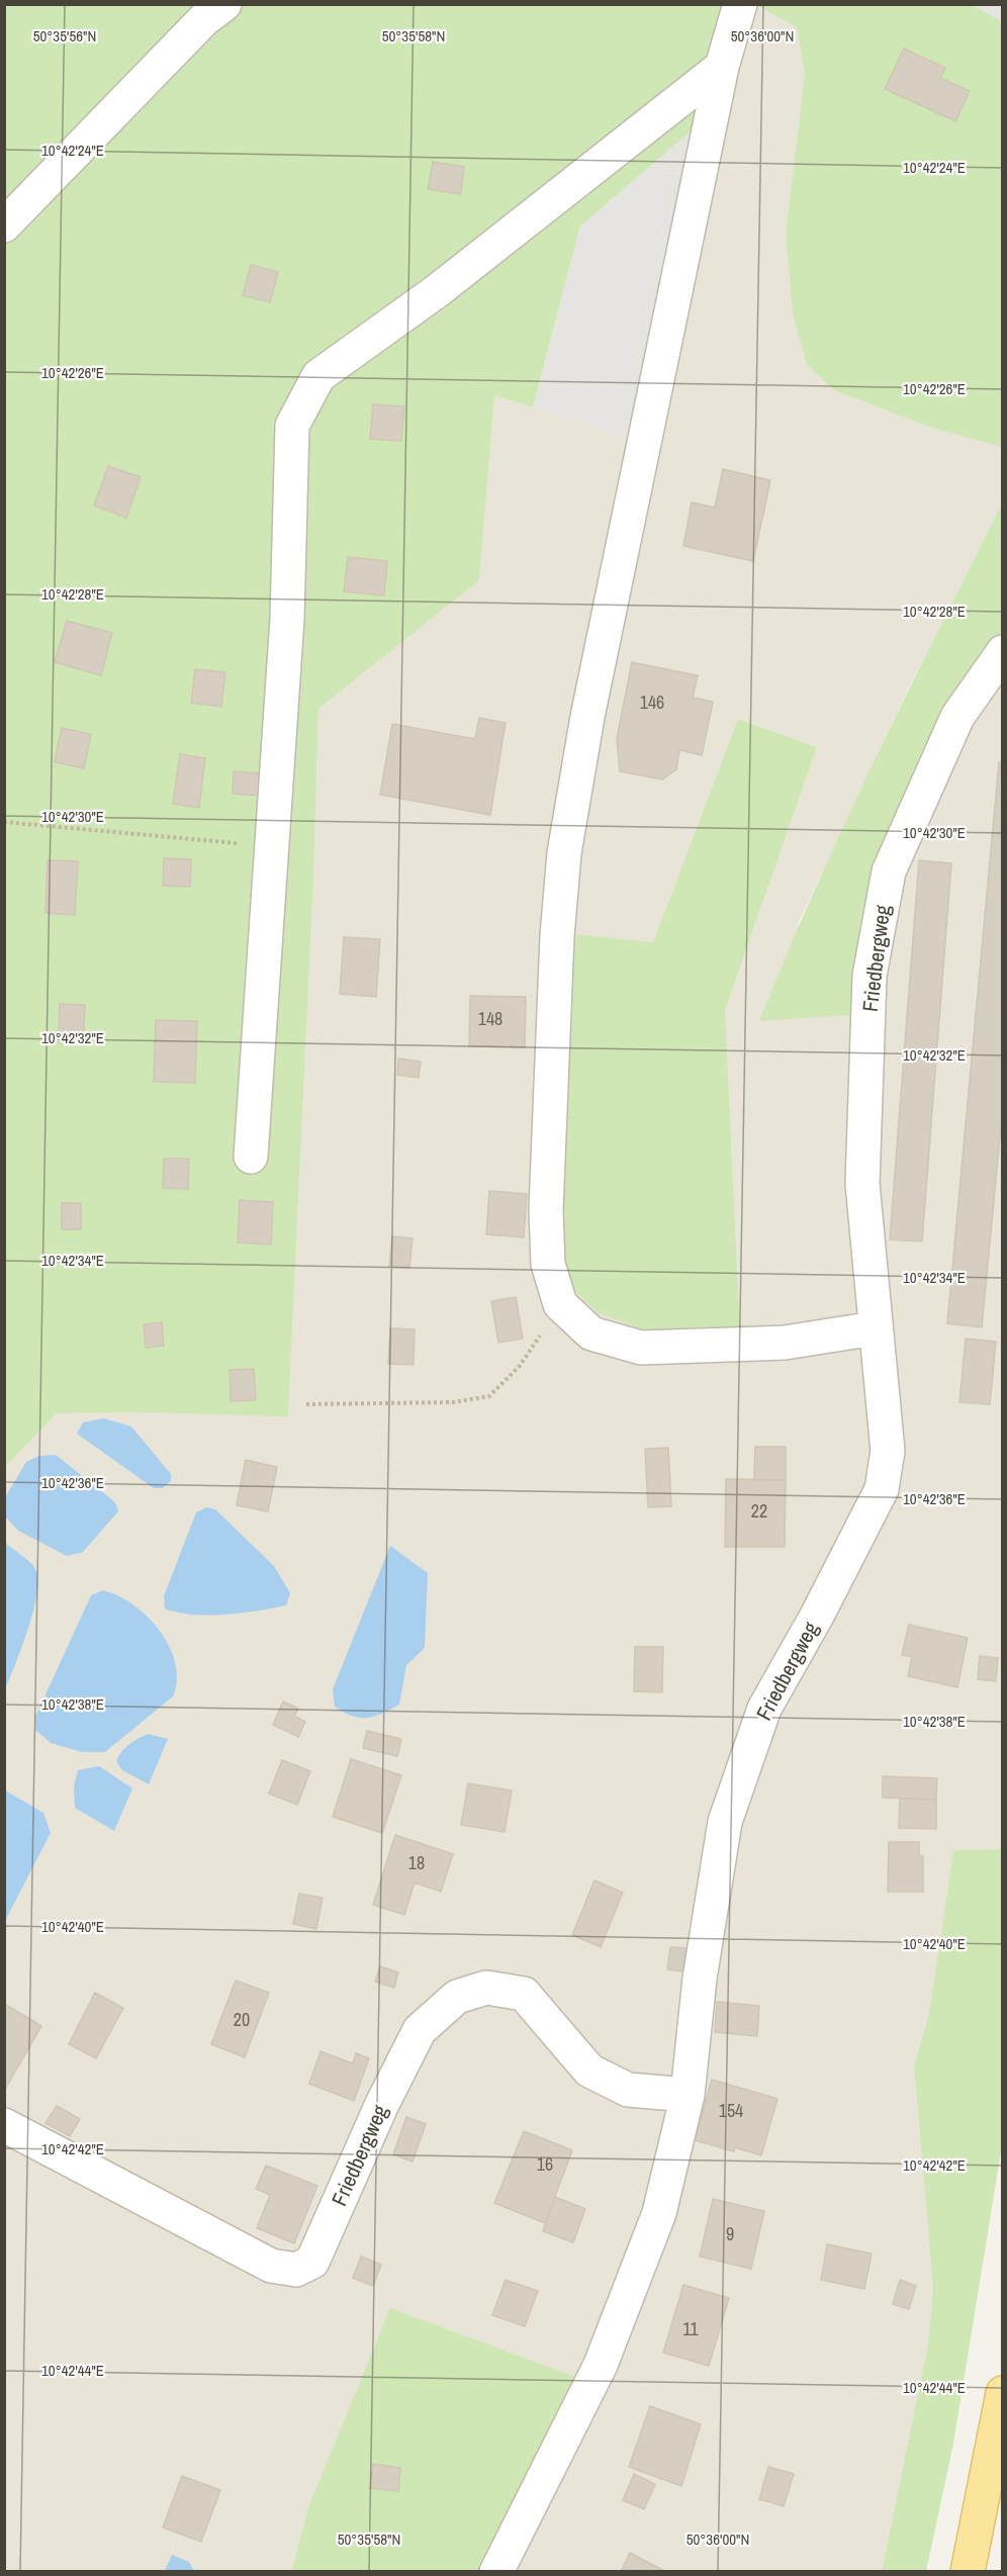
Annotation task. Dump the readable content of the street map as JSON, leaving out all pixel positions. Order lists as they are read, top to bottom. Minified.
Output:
{"streets":{"street":["Friedbergweg"]},"house_numbers":["146","148","22","18","20","154","16","9","11"],"coordinates":["50°35'56\"N","50°35'58\"N","50°36'00\"N","10°42'24\"E","10°42'26\"E","10°42'28\"E","10°42'30\"E","10°42'32\"E","10°42'34\"E","10°42'36\"E","10°42'38\"E","10°42'40\"E","10°42'42\"E","10°42'44\"E"]}
